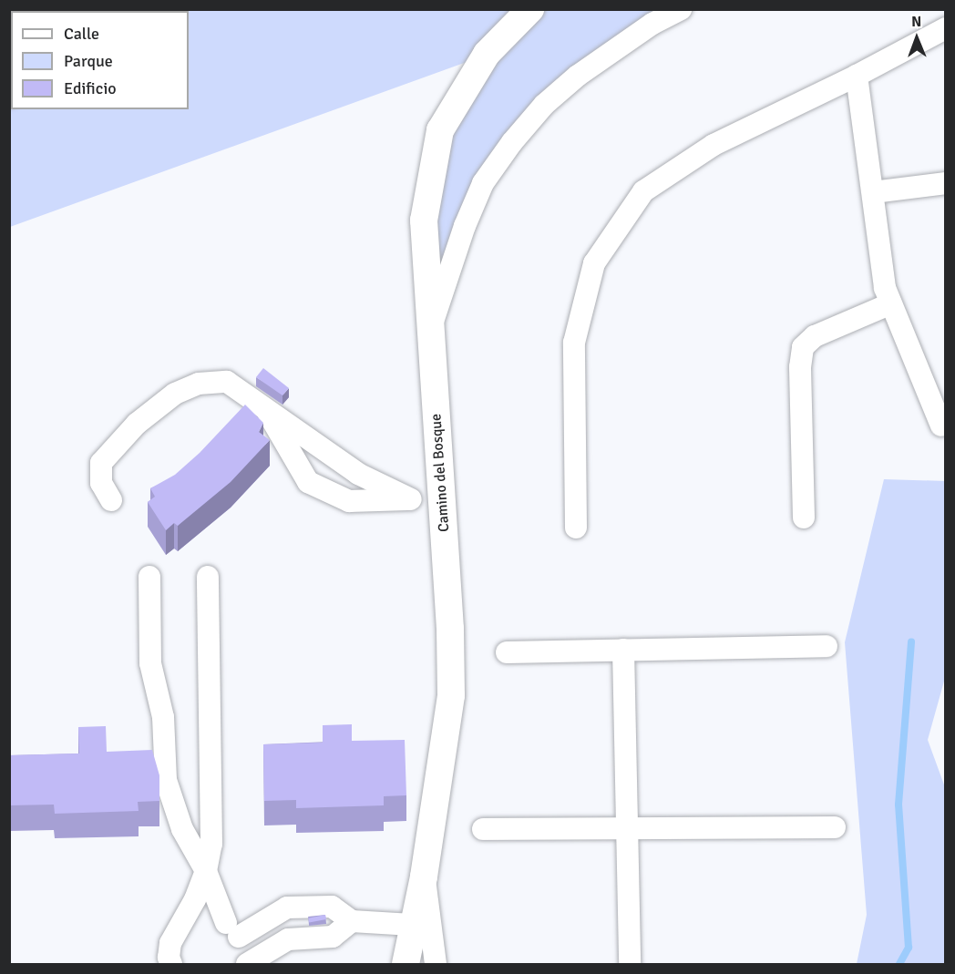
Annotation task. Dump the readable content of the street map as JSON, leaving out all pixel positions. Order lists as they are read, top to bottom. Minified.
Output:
{"streets":{"street":["Camino del Bosque"]},"legend":["Calle","Parque","Edificio"],"north":"top"}
